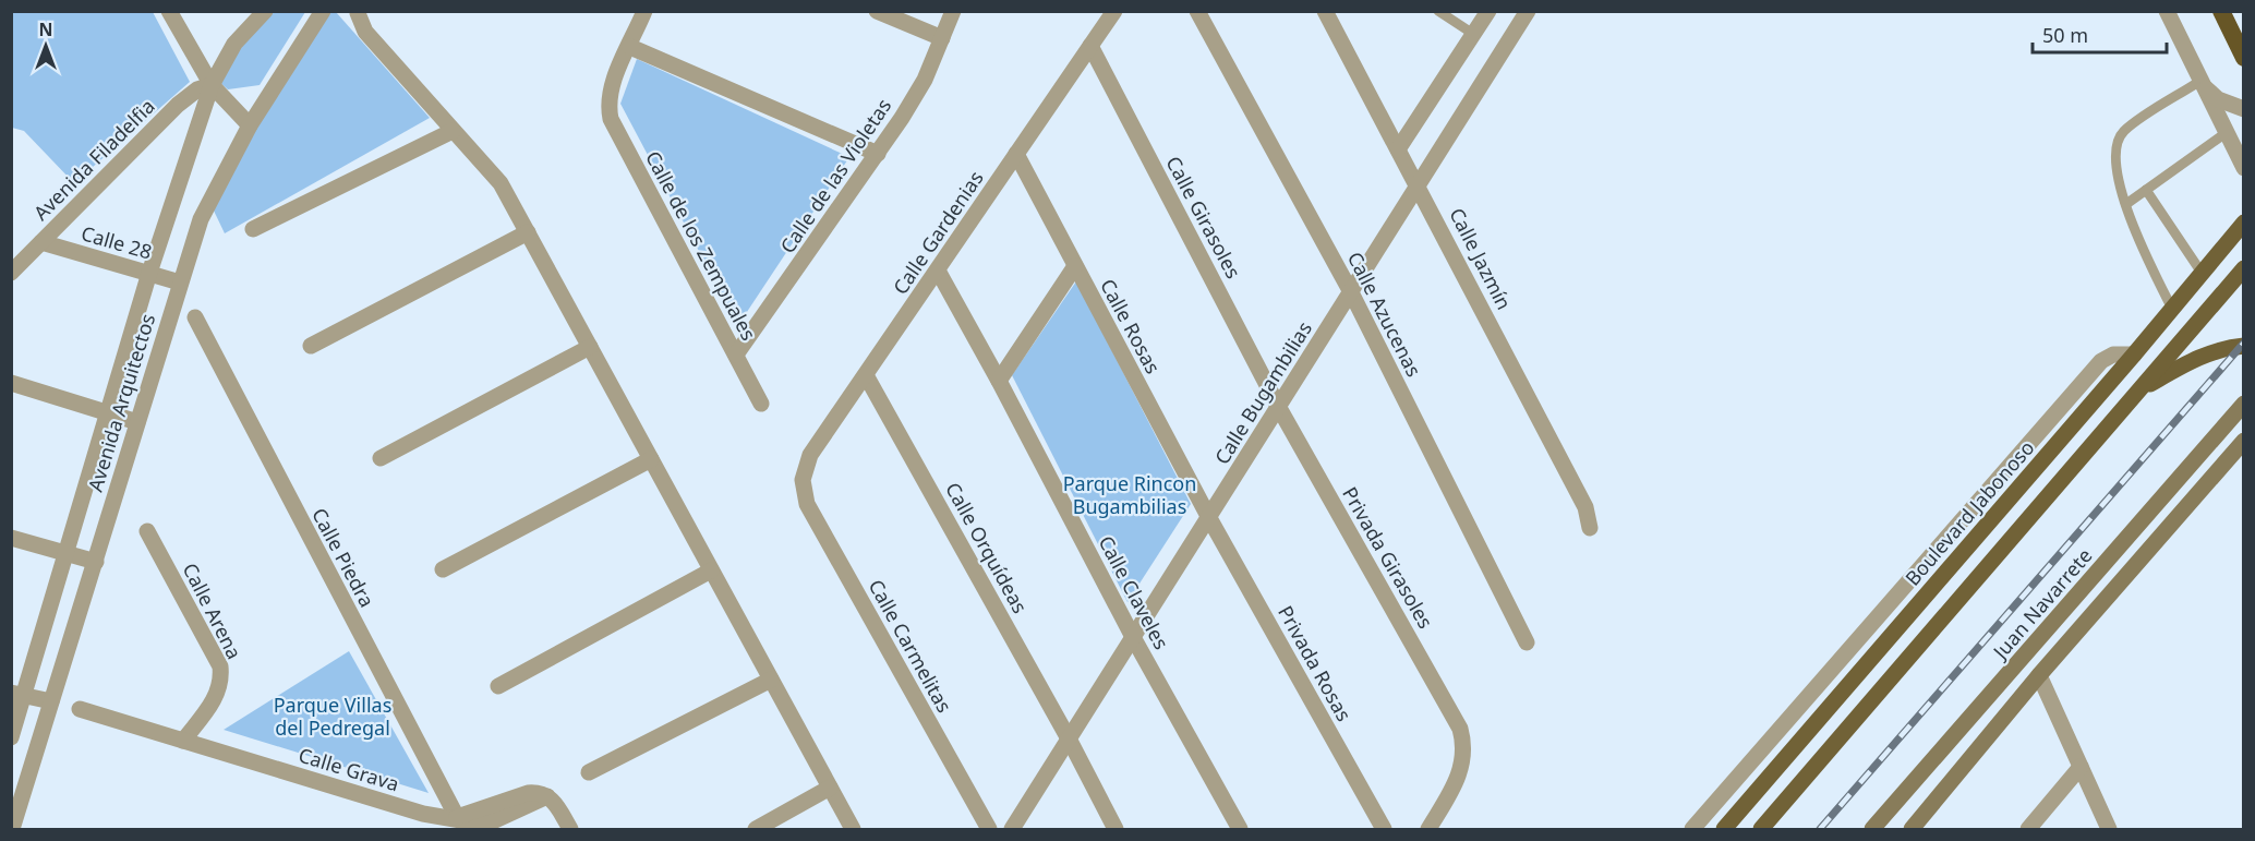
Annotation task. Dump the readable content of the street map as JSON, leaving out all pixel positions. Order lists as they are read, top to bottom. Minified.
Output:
{"streets":{"main road":["Boulevard Jabonoso","Juan Navarrete"],"street":["Avenida Filadelfia","Calle de las Violetas","Calle Girasoles","Calle Gardenias","Calle 28","Calle de los Zempuales","Calle Jazmín","Calle Azucenas","Calle Rosas","Calle Bugambilias","Avenida Arquitectos","Calle Orquídeas","Calle Piedra","Privada Girasoles","Calle Claveles","Calle Arena","Calle Carmelitas","Privada Rosas","Calle Grava"]},"crossings":[["Avenida Filadelfia","Calle 28"],["Avenida Filadelfia","Avenida Arquitectos"],["Calle de las Violetas","Calle de los Zempuales"],["Calle Girasoles","Calle Gardenias"],["Calle Girasoles","Calle Bugambilias"],["Calle Girasoles","Privada Girasoles"],["Calle Gardenias","Calle Rosas"],["Calle Gardenias","Calle Orquídeas"],["Calle Gardenias","Calle Claveles"],["Calle Gardenias","Calle Carmelitas"],["Calle 28","Avenida Arquitectos"],["Calle Jazmín","Calle Bugambilias"],["Calle Azucenas","Calle Bugambilias"],["Calle Rosas","Calle Bugambilias"],["Calle Rosas","Privada Rosas"],["Calle Bugambilias","Calle Orquídeas"],["Calle Bugambilias","Privada Girasoles"],["Calle Bugambilias","Calle Claveles"],["Calle Bugambilias","Privada Rosas"],["Calle Piedra","Calle Grava"],["Calle Arena","Calle Grava"]],"parks":["Parque Rincon Bugambilias","Parque Villas del Pedregal"],"scale_bar":"50 m","north":"top"}
